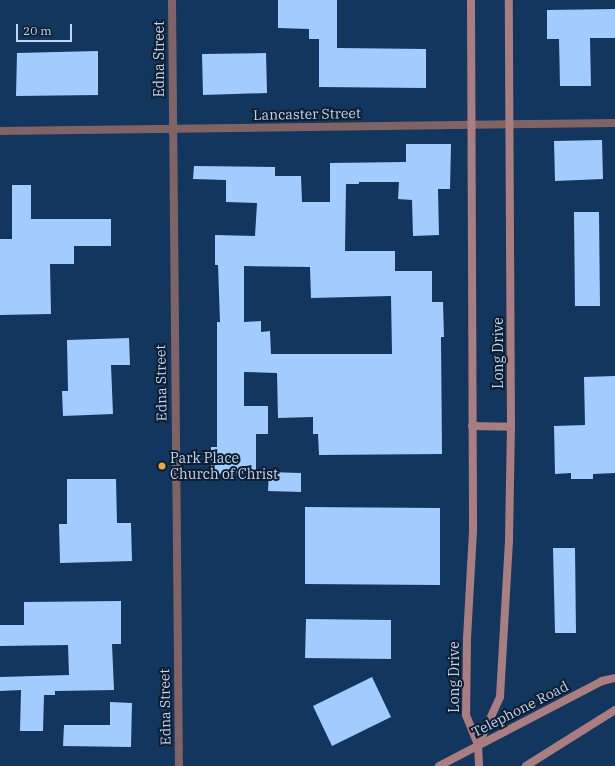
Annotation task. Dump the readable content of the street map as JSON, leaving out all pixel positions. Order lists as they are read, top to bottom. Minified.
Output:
{"streets":{"main road":["Long Drive","Telephone Road"],"street":["Edna Street","Lancaster Street"]},"crossings":[["Edna Street","Lancaster Street"],["Lancaster Street","Long Drive"],["Long Drive","Telephone Road"]],"places":["Park Place Church of Christ"],"scale_bar":"20 m"}
